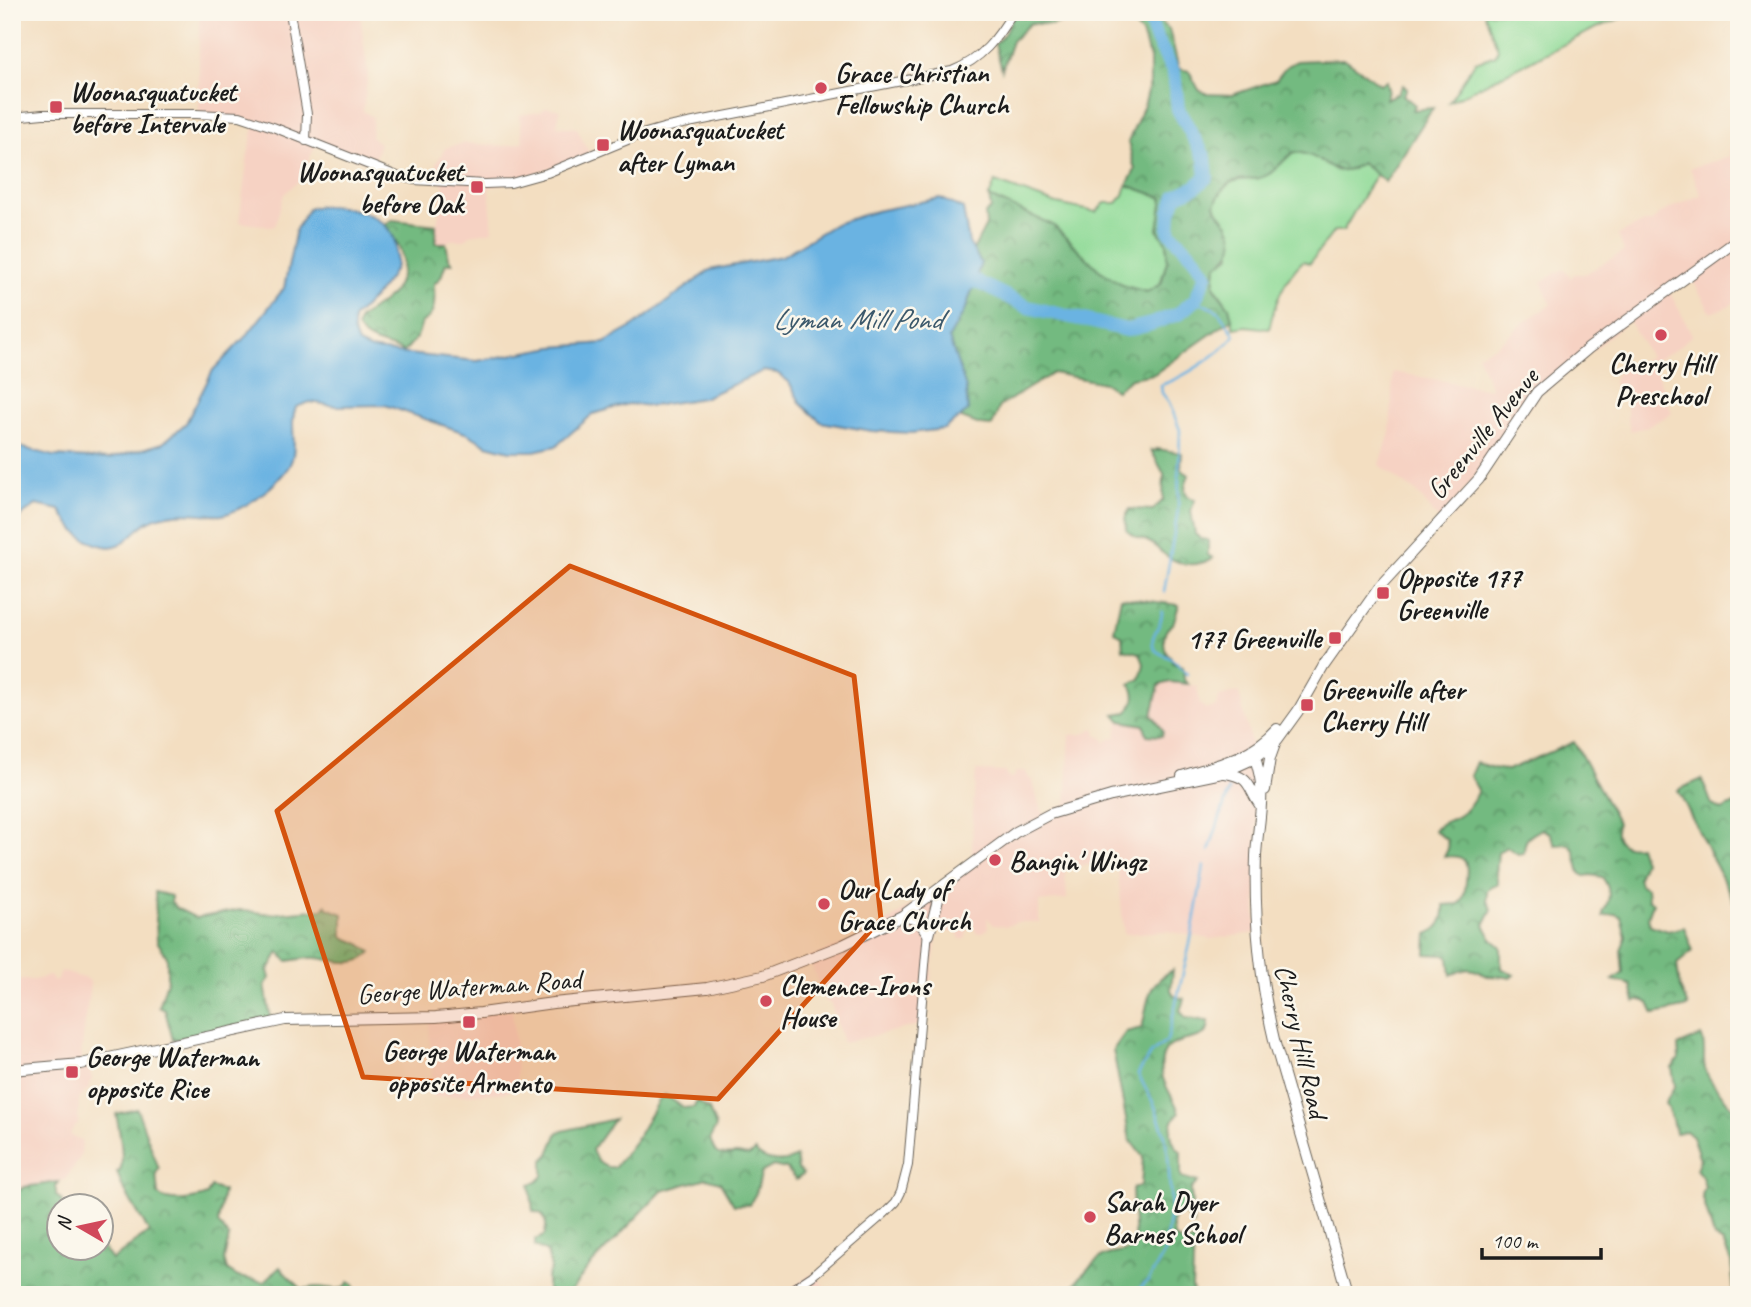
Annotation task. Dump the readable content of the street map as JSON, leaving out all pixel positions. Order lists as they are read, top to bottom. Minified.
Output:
{"streets":{"main road":["Greenville Avenue","George Waterman Road","Cherry Hill Road"]},"crossings":[["Greenville Avenue","George Waterman Road"],["Greenville Avenue","Cherry Hill Road"]],"water":["Lyman Mill Pond"],"places":{"other":["Grace Christian Fellowship Church","Cherry Hill Preschool","Bangin' Wingz","Our Lady of Grace Church","Clemence-Irons House","Sarah Dyer Barnes School"],"transit":["Woonasquatucket before Intervale","Woonasquatucket after Lyman","Woonasquatucket before Oak","Opposite 177 Greenville","177 Greenville","Greenville after Cherry Hill","George Waterman opposite Armento","George Waterman opposite Rice"]},"scale_bar":"100 m","north":"left"}
